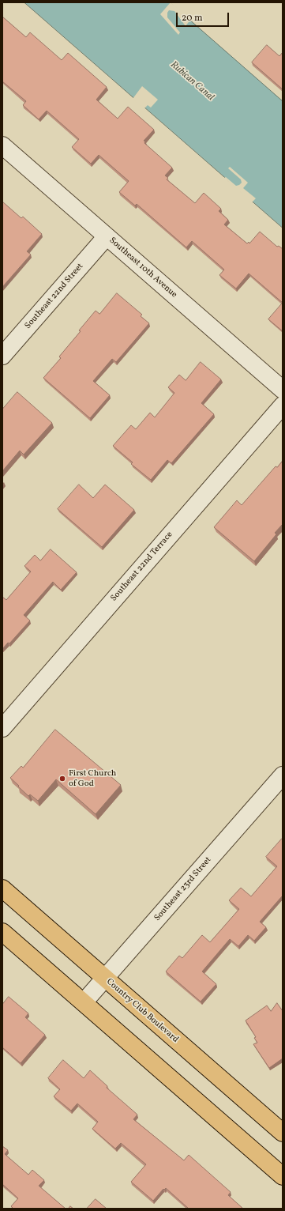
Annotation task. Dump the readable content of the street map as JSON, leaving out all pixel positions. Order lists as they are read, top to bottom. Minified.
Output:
{"streets":{"main road":["Country Club Boulevard"],"street":["Southeast 10th Avenue","Southeast 22nd Street","Southeast 22nd Terrace","Southeast 23rd Street"]},"crossings":[["Southeast 10th Avenue","Southeast 22nd Street"],["Southeast 23rd Street","Country Club Boulevard"]],"water":["Rubican Canal"],"places":["First Church of God"],"scale_bar":"20 m"}
